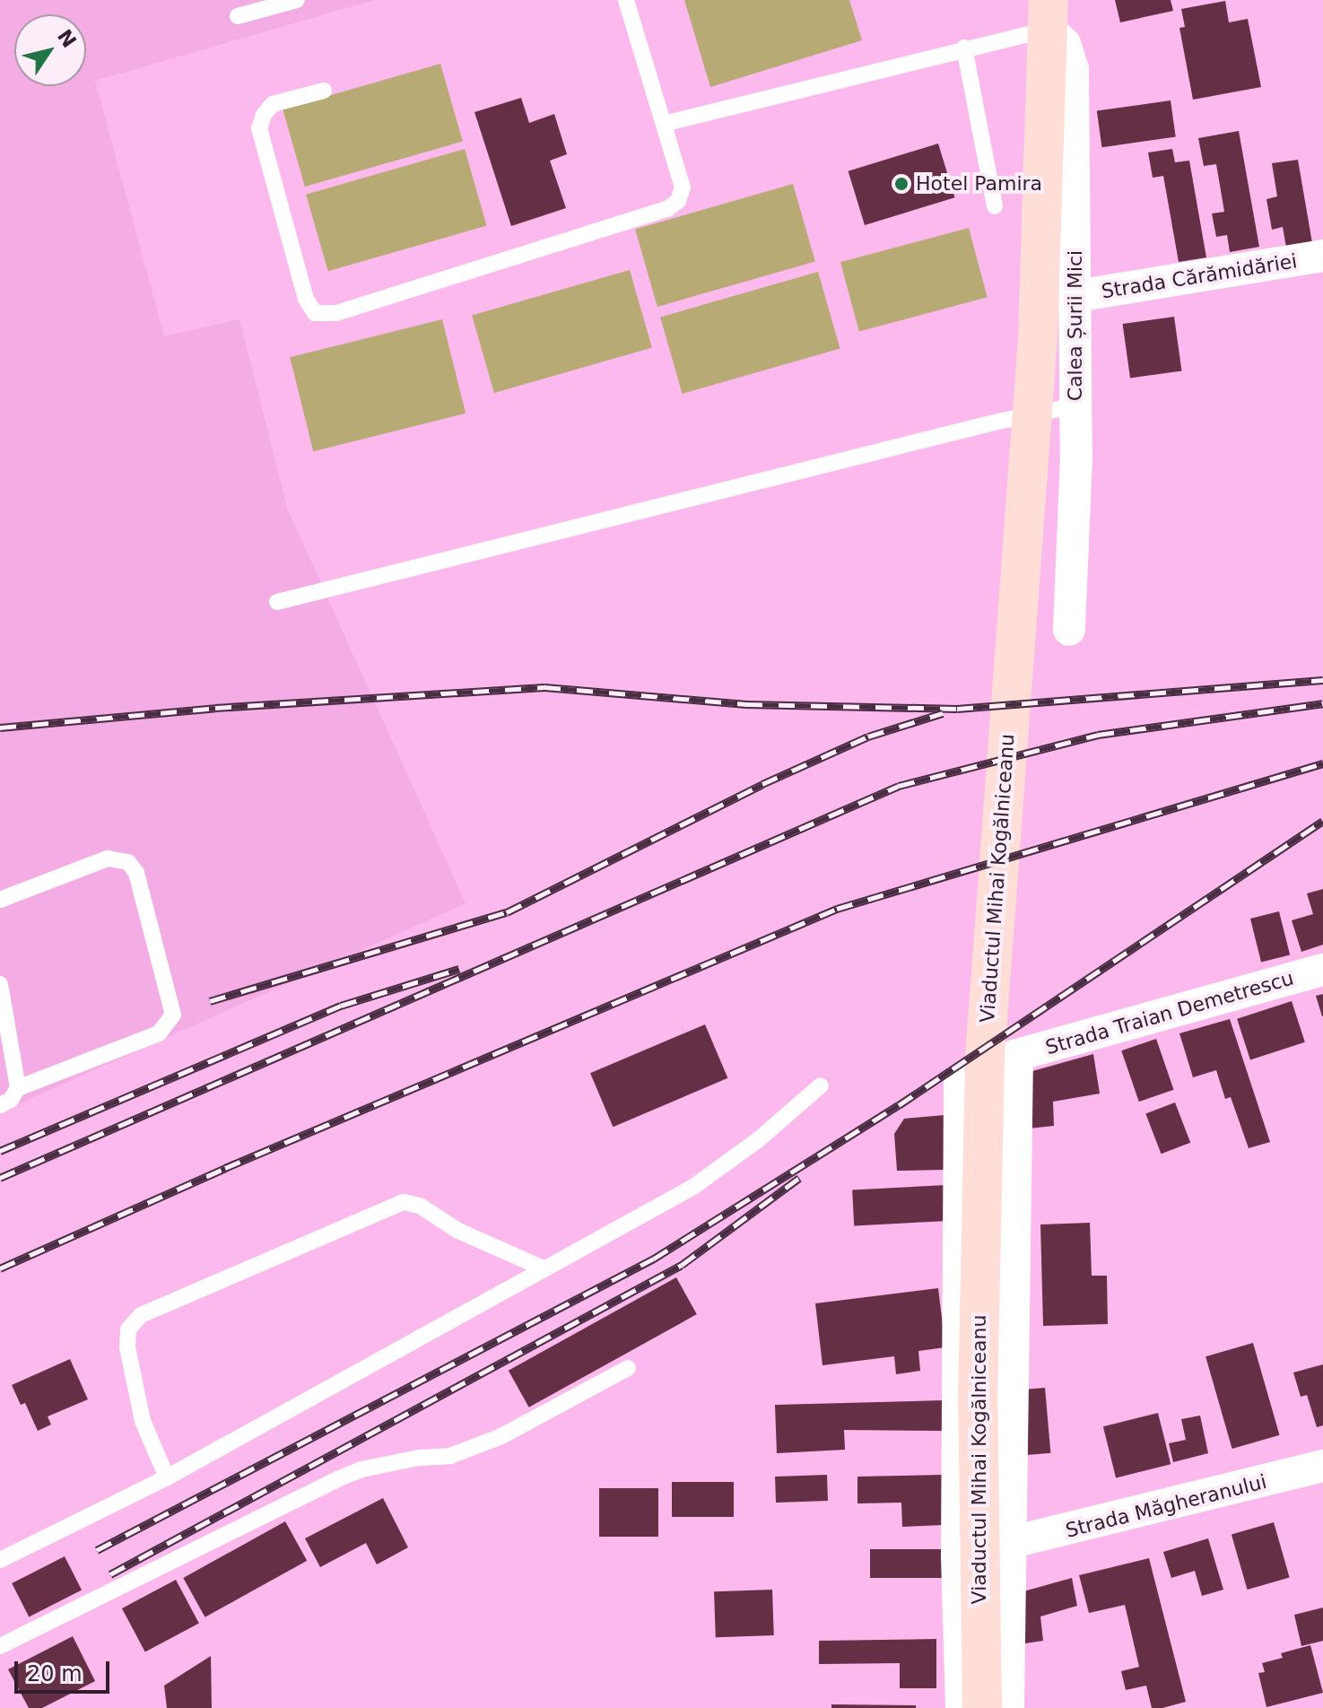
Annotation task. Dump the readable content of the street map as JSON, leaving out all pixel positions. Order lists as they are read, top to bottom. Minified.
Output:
{"streets":{"main road":["Viaductul Mihai Kogălniceanu"],"street":["Strada Cărămidăriei","Calea Șurii Mici","Strada Traian Demetrescu","Strada Măgheranului"]},"crossings":[["Strada Cărămidăriei","Calea Șurii Mici"],["Calea Șurii Mici","Viaductul Mihai Kogălniceanu"]],"places":["Hotel Pamira"],"scale_bar":"20 m","north":"top right"}
